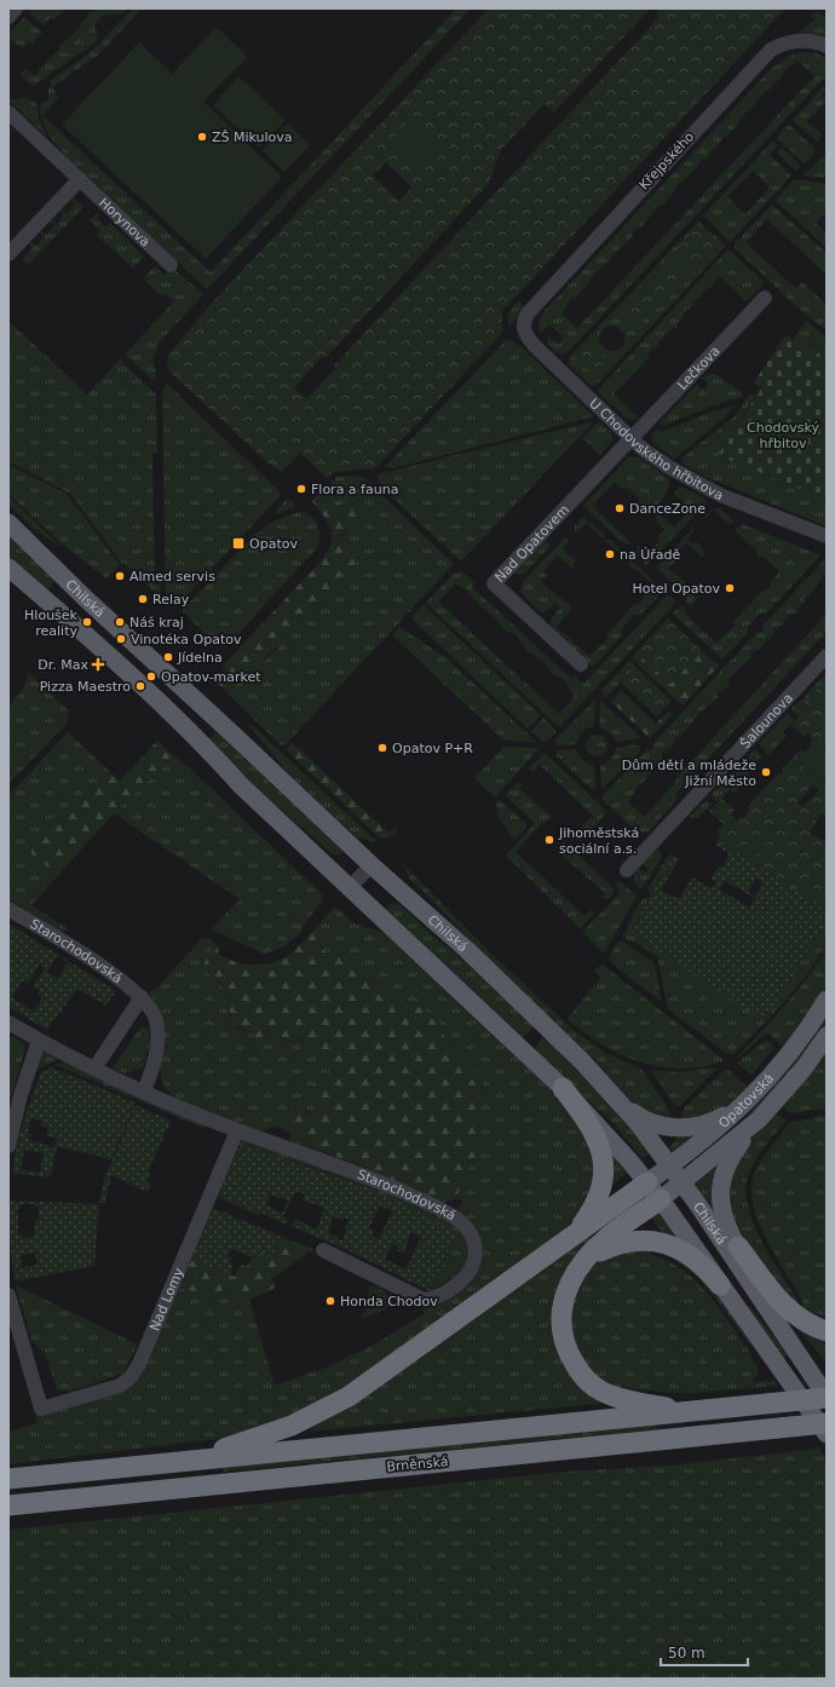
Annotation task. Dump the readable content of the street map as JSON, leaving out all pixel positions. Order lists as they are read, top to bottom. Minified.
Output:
{"streets":{"highway":["Brněnská"],"main road":["Chilská","Opatovská"],"street":["Křejpského","Horynova","Lečkova","U Chodovského hřbitova","Nad Opatovem","Šalounova","Starochodovská","Nad Lomy"]},"crossings":[["Křejpského","U Chodovského hřbitova"],["Lečkova","U Chodovského hřbitova"],["Lečkova","Nad Opatovem"],["U Chodovského hřbitova","Nad Opatovem"],["Chilská","Opatovská"],["Chilská","Brněnská"],["Starochodovská","Nad Lomy"]],"parks":["Chodovský hřbitov"],"places":{"other":["ZŠ Mikulova","Flora a fauna","DanceZone","na Úřadě","Almed servis","Hotel Opatov","Relay","Hloušek reality","Náš kraj","Vinotéka Opatov","Jídelna","Opatov-market","Pizza Maestro","Opatov P+R","Dům dětí a mládeže Jižní Město","Jihoměstská sociální a.s.","Honda Chodov"],"transit":["Opatov"],"health":["Dr. Max"]},"scale_bar":"50 m"}
